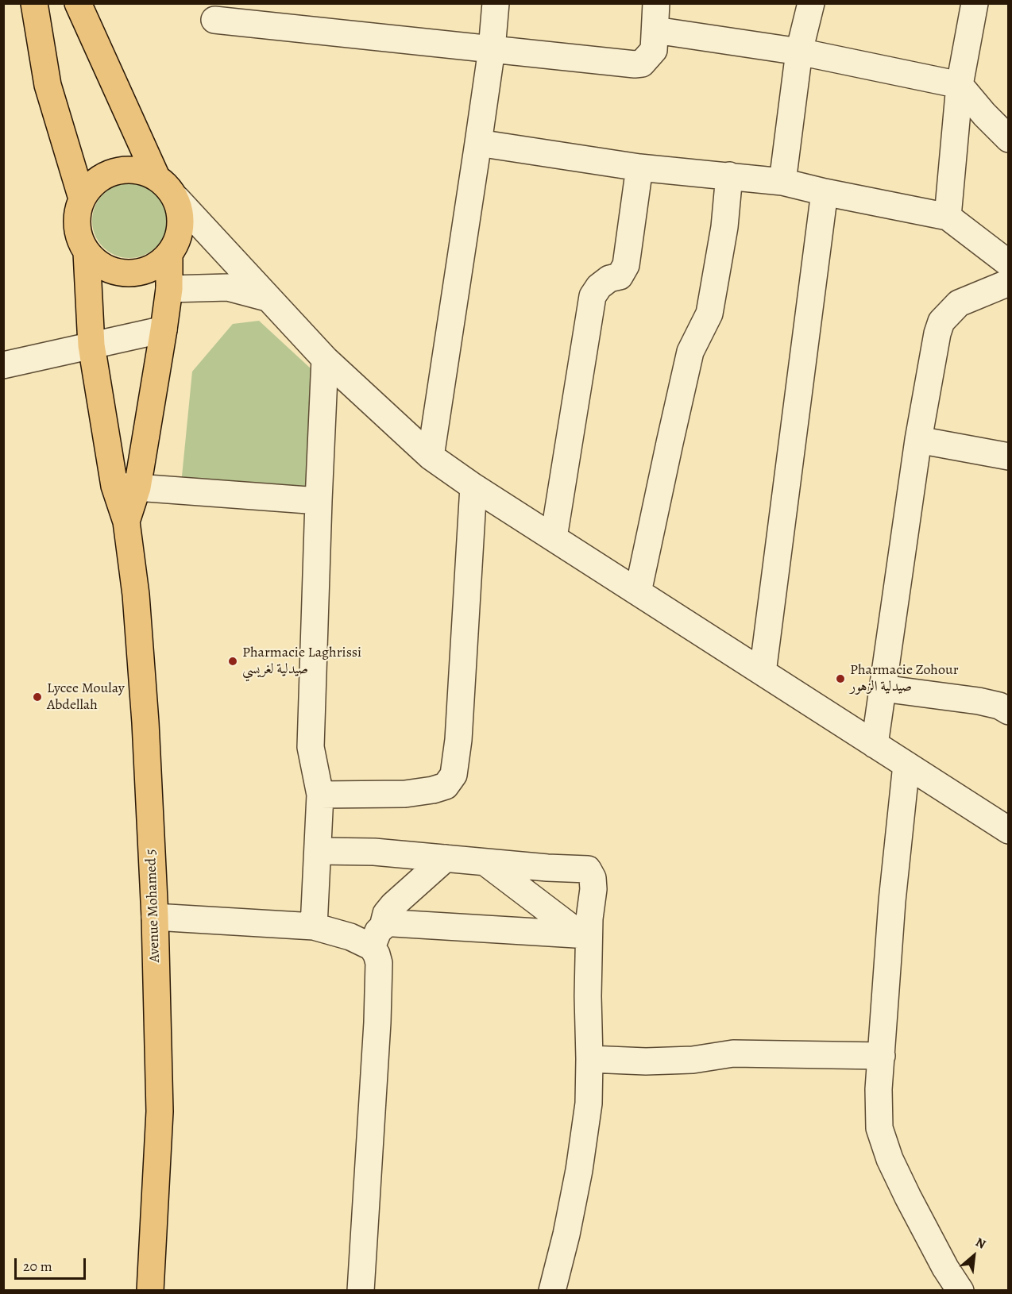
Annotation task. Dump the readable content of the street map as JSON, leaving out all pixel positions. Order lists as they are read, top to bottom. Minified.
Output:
{"streets":{"main road":["Avenue Mohamed 5"]},"places":["Pharmacie Laghrissi صيدلية لغريسي","Pharmacie Zohour صيدلية الزهور","Lycee Moulay Abdellah"],"scale_bar":"20 m","north":"top right"}
